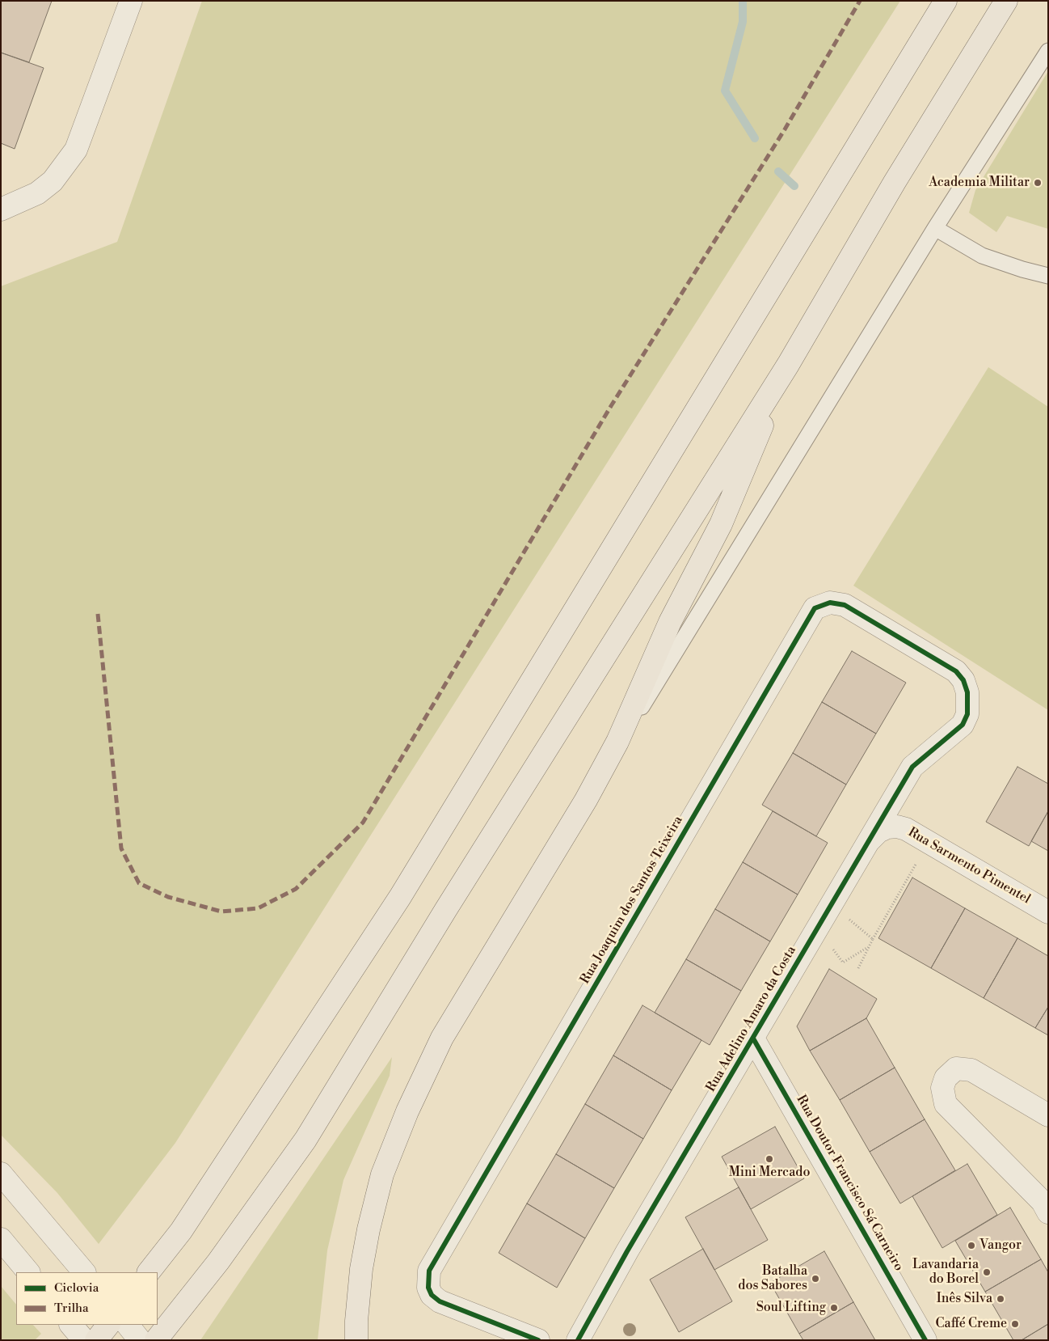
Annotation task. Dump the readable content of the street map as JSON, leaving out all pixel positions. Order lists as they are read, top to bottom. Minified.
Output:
{"streets":{"street":["Rua Sarmento Pimentel","Rua Joaquim dos Santos Teixeira","Rua Adelino Amaro da Costa","Rua Doutor Francisco Sá Carneiro"]},"crossings":[["Rua Sarmento Pimentel","Rua Adelino Amaro da Costa"],["Rua Joaquim dos Santos Teixeira","Rua Adelino Amaro da Costa"],["Rua Adelino Amaro da Costa","Rua Doutor Francisco Sá Carneiro"]],"places":["Academia Militar","Mini Mercado","Vangor","Lavandaria do Borel","Batalha dos Sabores","Inês Silva","Soul Lifting","Caffé Creme"],"legend":["Ciclovia","Trilha"]}
